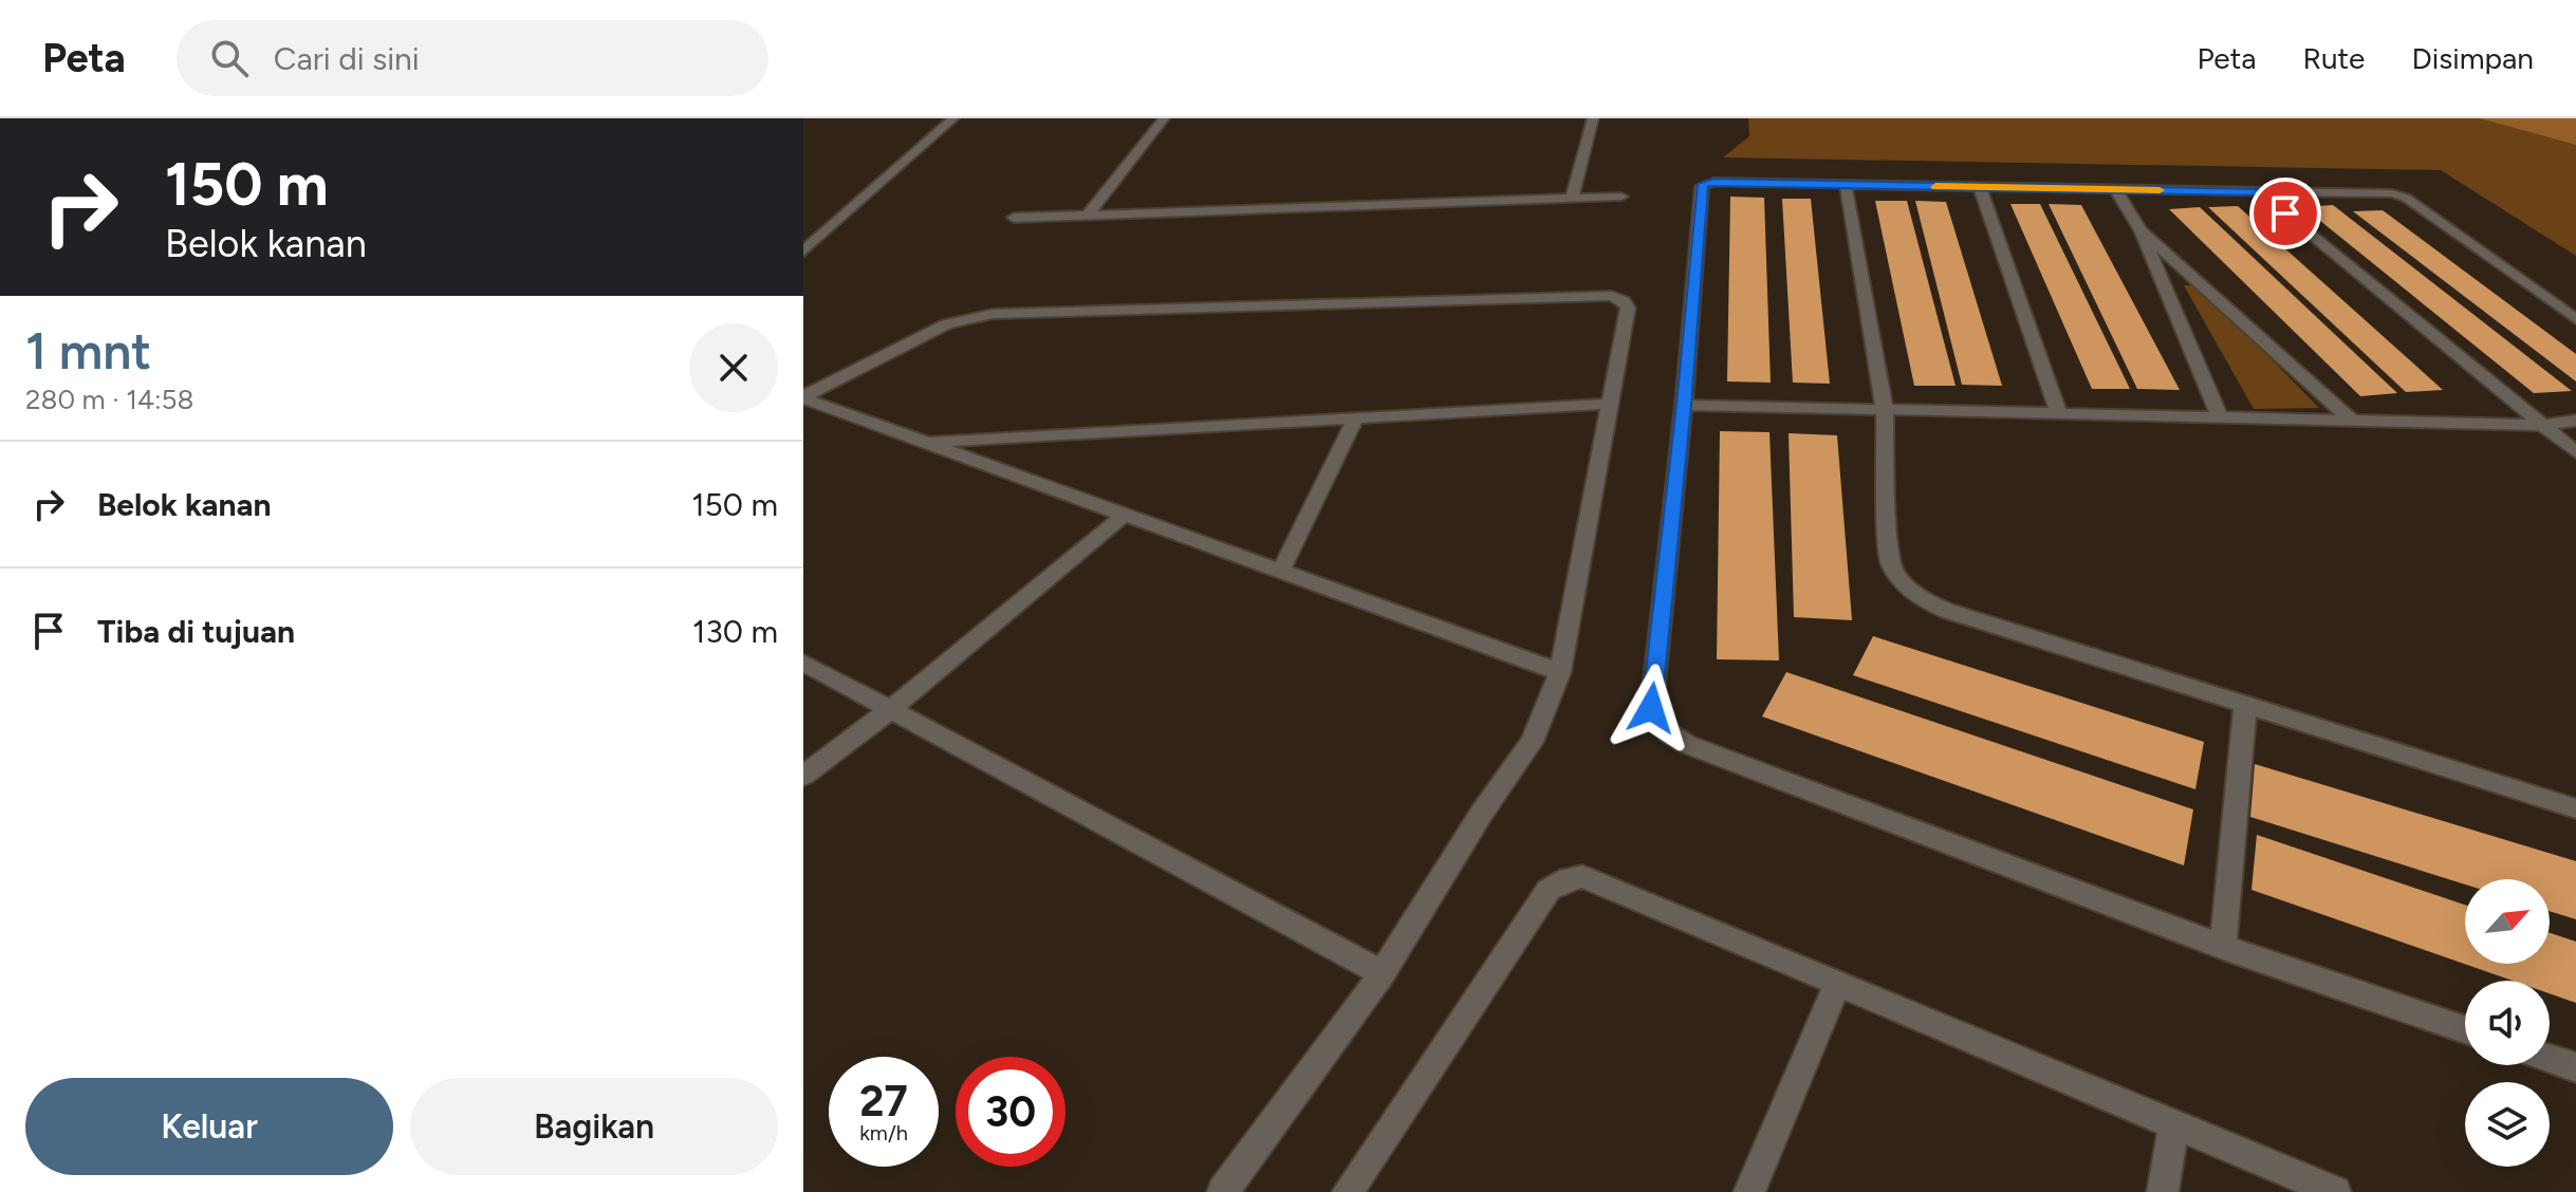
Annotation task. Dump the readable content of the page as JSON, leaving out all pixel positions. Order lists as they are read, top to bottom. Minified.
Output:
{"north":"top right","page":{"header":"Peta","search":"Cari di sini","nav":["Peta","Rute","Disimpan"],"turn":["150 m","Belok kanan"],"heading":["1 mnt","280 m · 14:58"],"list":[{"name":"Belok kanan","value":"150 m"},{"name":"Tiba di tujuan","value":"130 m"}],"speed":"27 km/h","limit":"30","buttons":["Keluar","Bagikan"]}}
